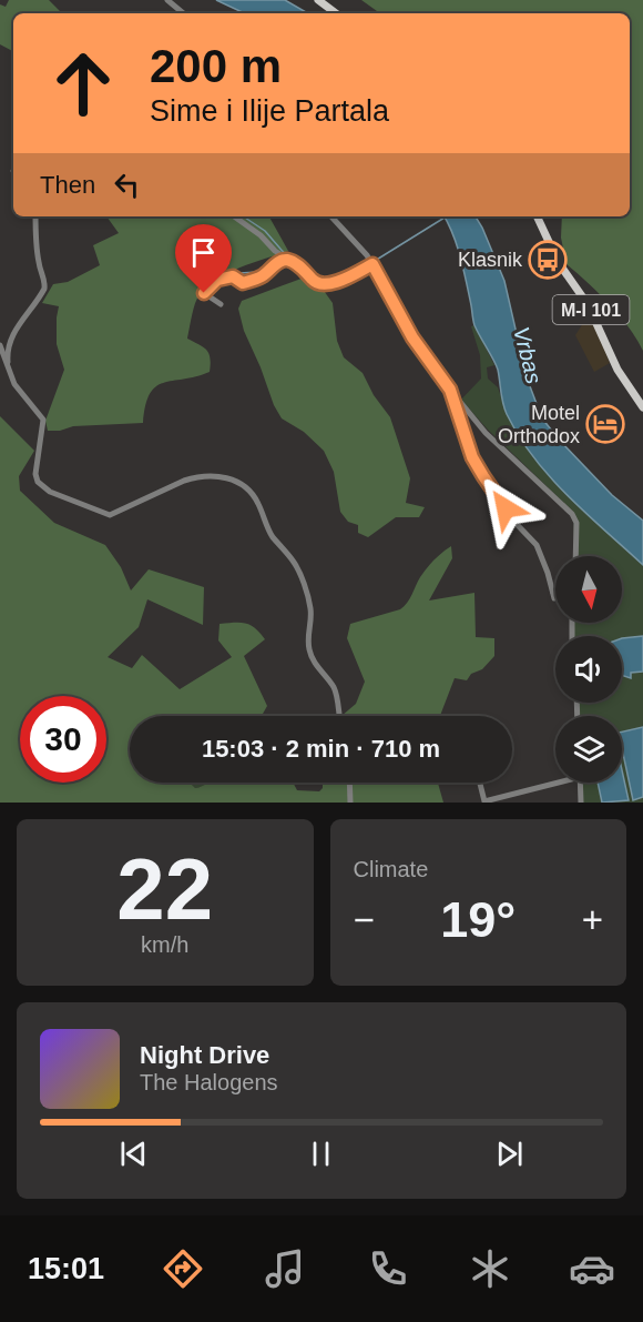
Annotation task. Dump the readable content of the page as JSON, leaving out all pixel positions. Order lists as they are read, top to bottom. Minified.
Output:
{"streets":{"main road":["M-I 101"]},"water":["Vrbas"],"places":{"bus stop":["Klasnik"],"hotel":["Motel Orthodox"]},"north":"bottom","page":{"turn":["200 m","Sime i Ilije Partala"],"then":"Then","limit":"30","trip":"15:03 · 2 min · 710 m","tile":[["22","km/h"],"Climate"],"heat":["−","19°","+"],"song":["Night Drive","The Halogens"],"tabs":"15:01"}}
